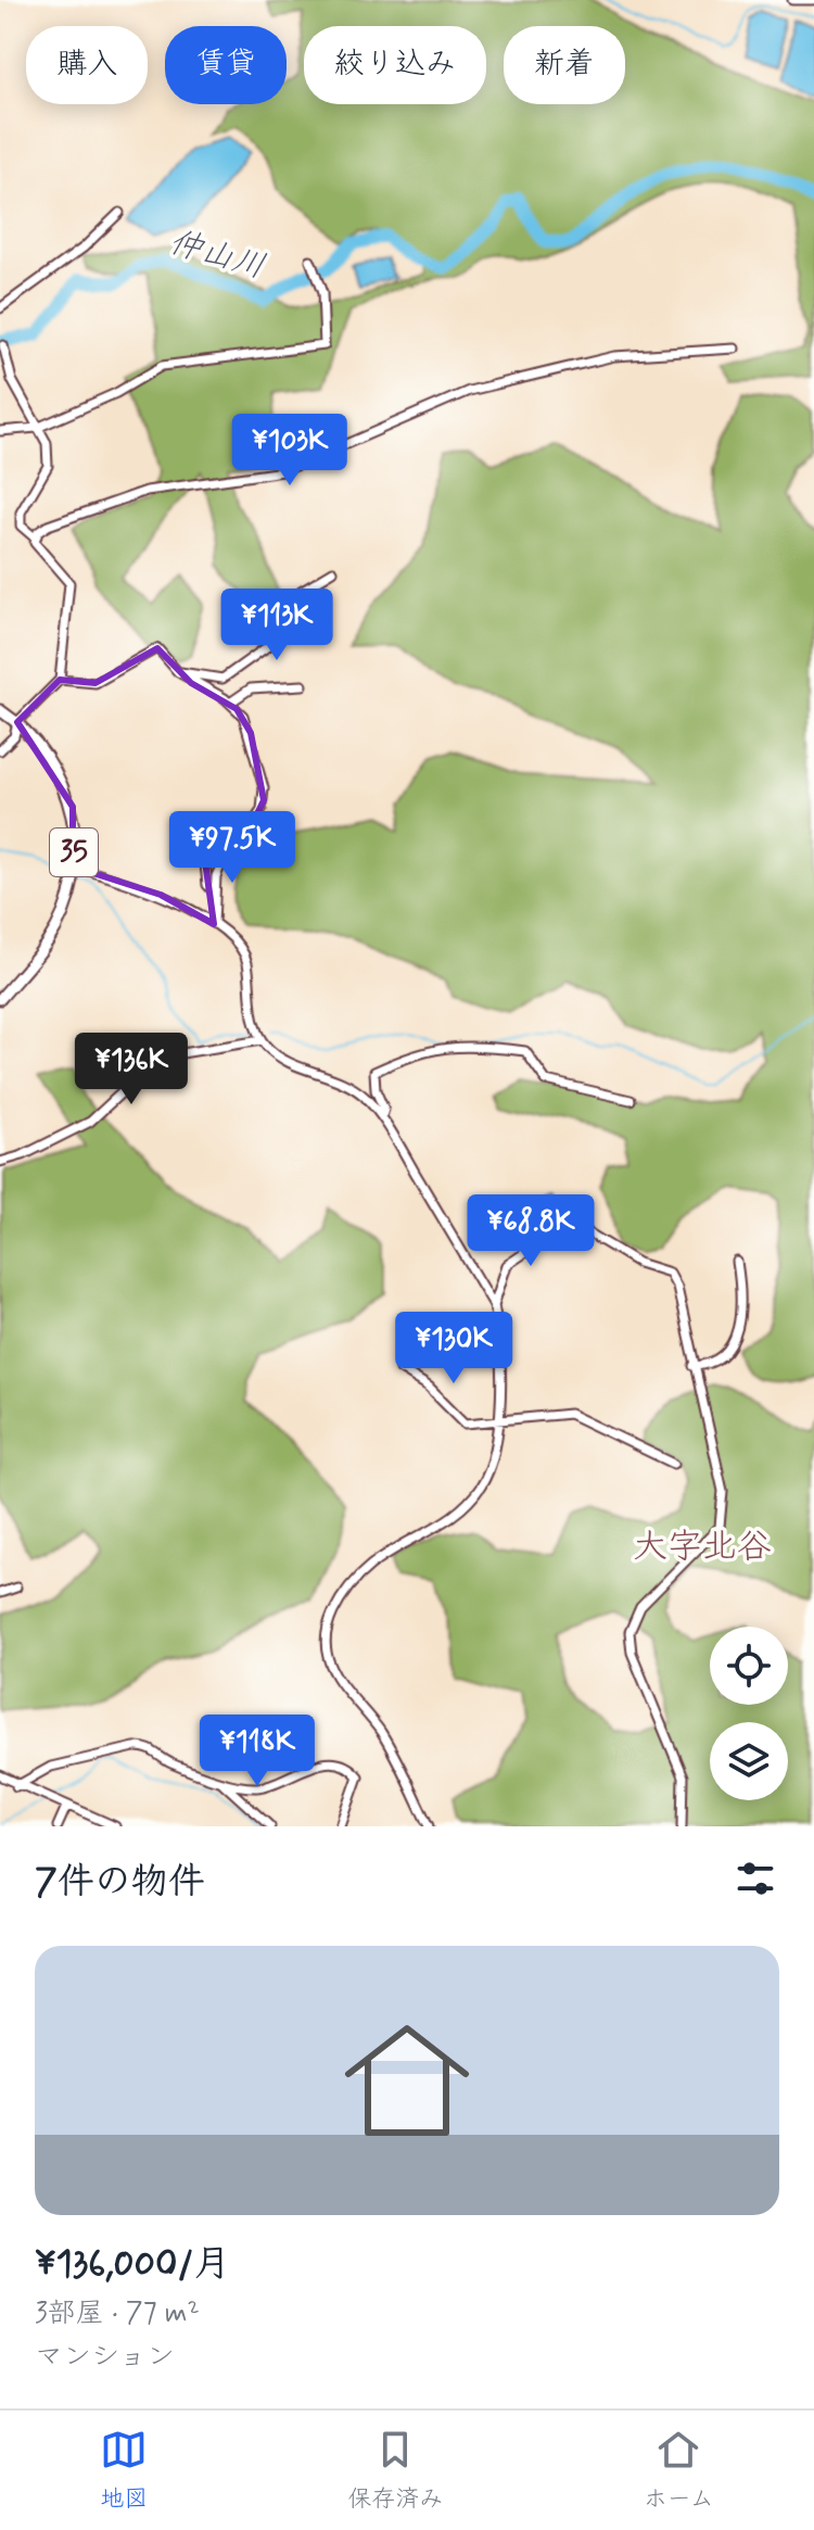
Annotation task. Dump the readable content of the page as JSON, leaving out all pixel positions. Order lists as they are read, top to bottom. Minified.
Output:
{"streets":{"main road":["35"]},"districts":["大字北谷"],"water":["仲山川"],"page":{"chip":["購入","賃貸","絞り込み","新着"],"price":["¥103K","¥113K","¥97.5K","¥136K","¥68.8K","¥130K","¥118K"],"heading":"7件の物件","list":[{"name":"¥136,000/月","note":"3部屋 · 77 m² · マンション"}],"tabs":["地図","保存済み","ホーム"]}}
